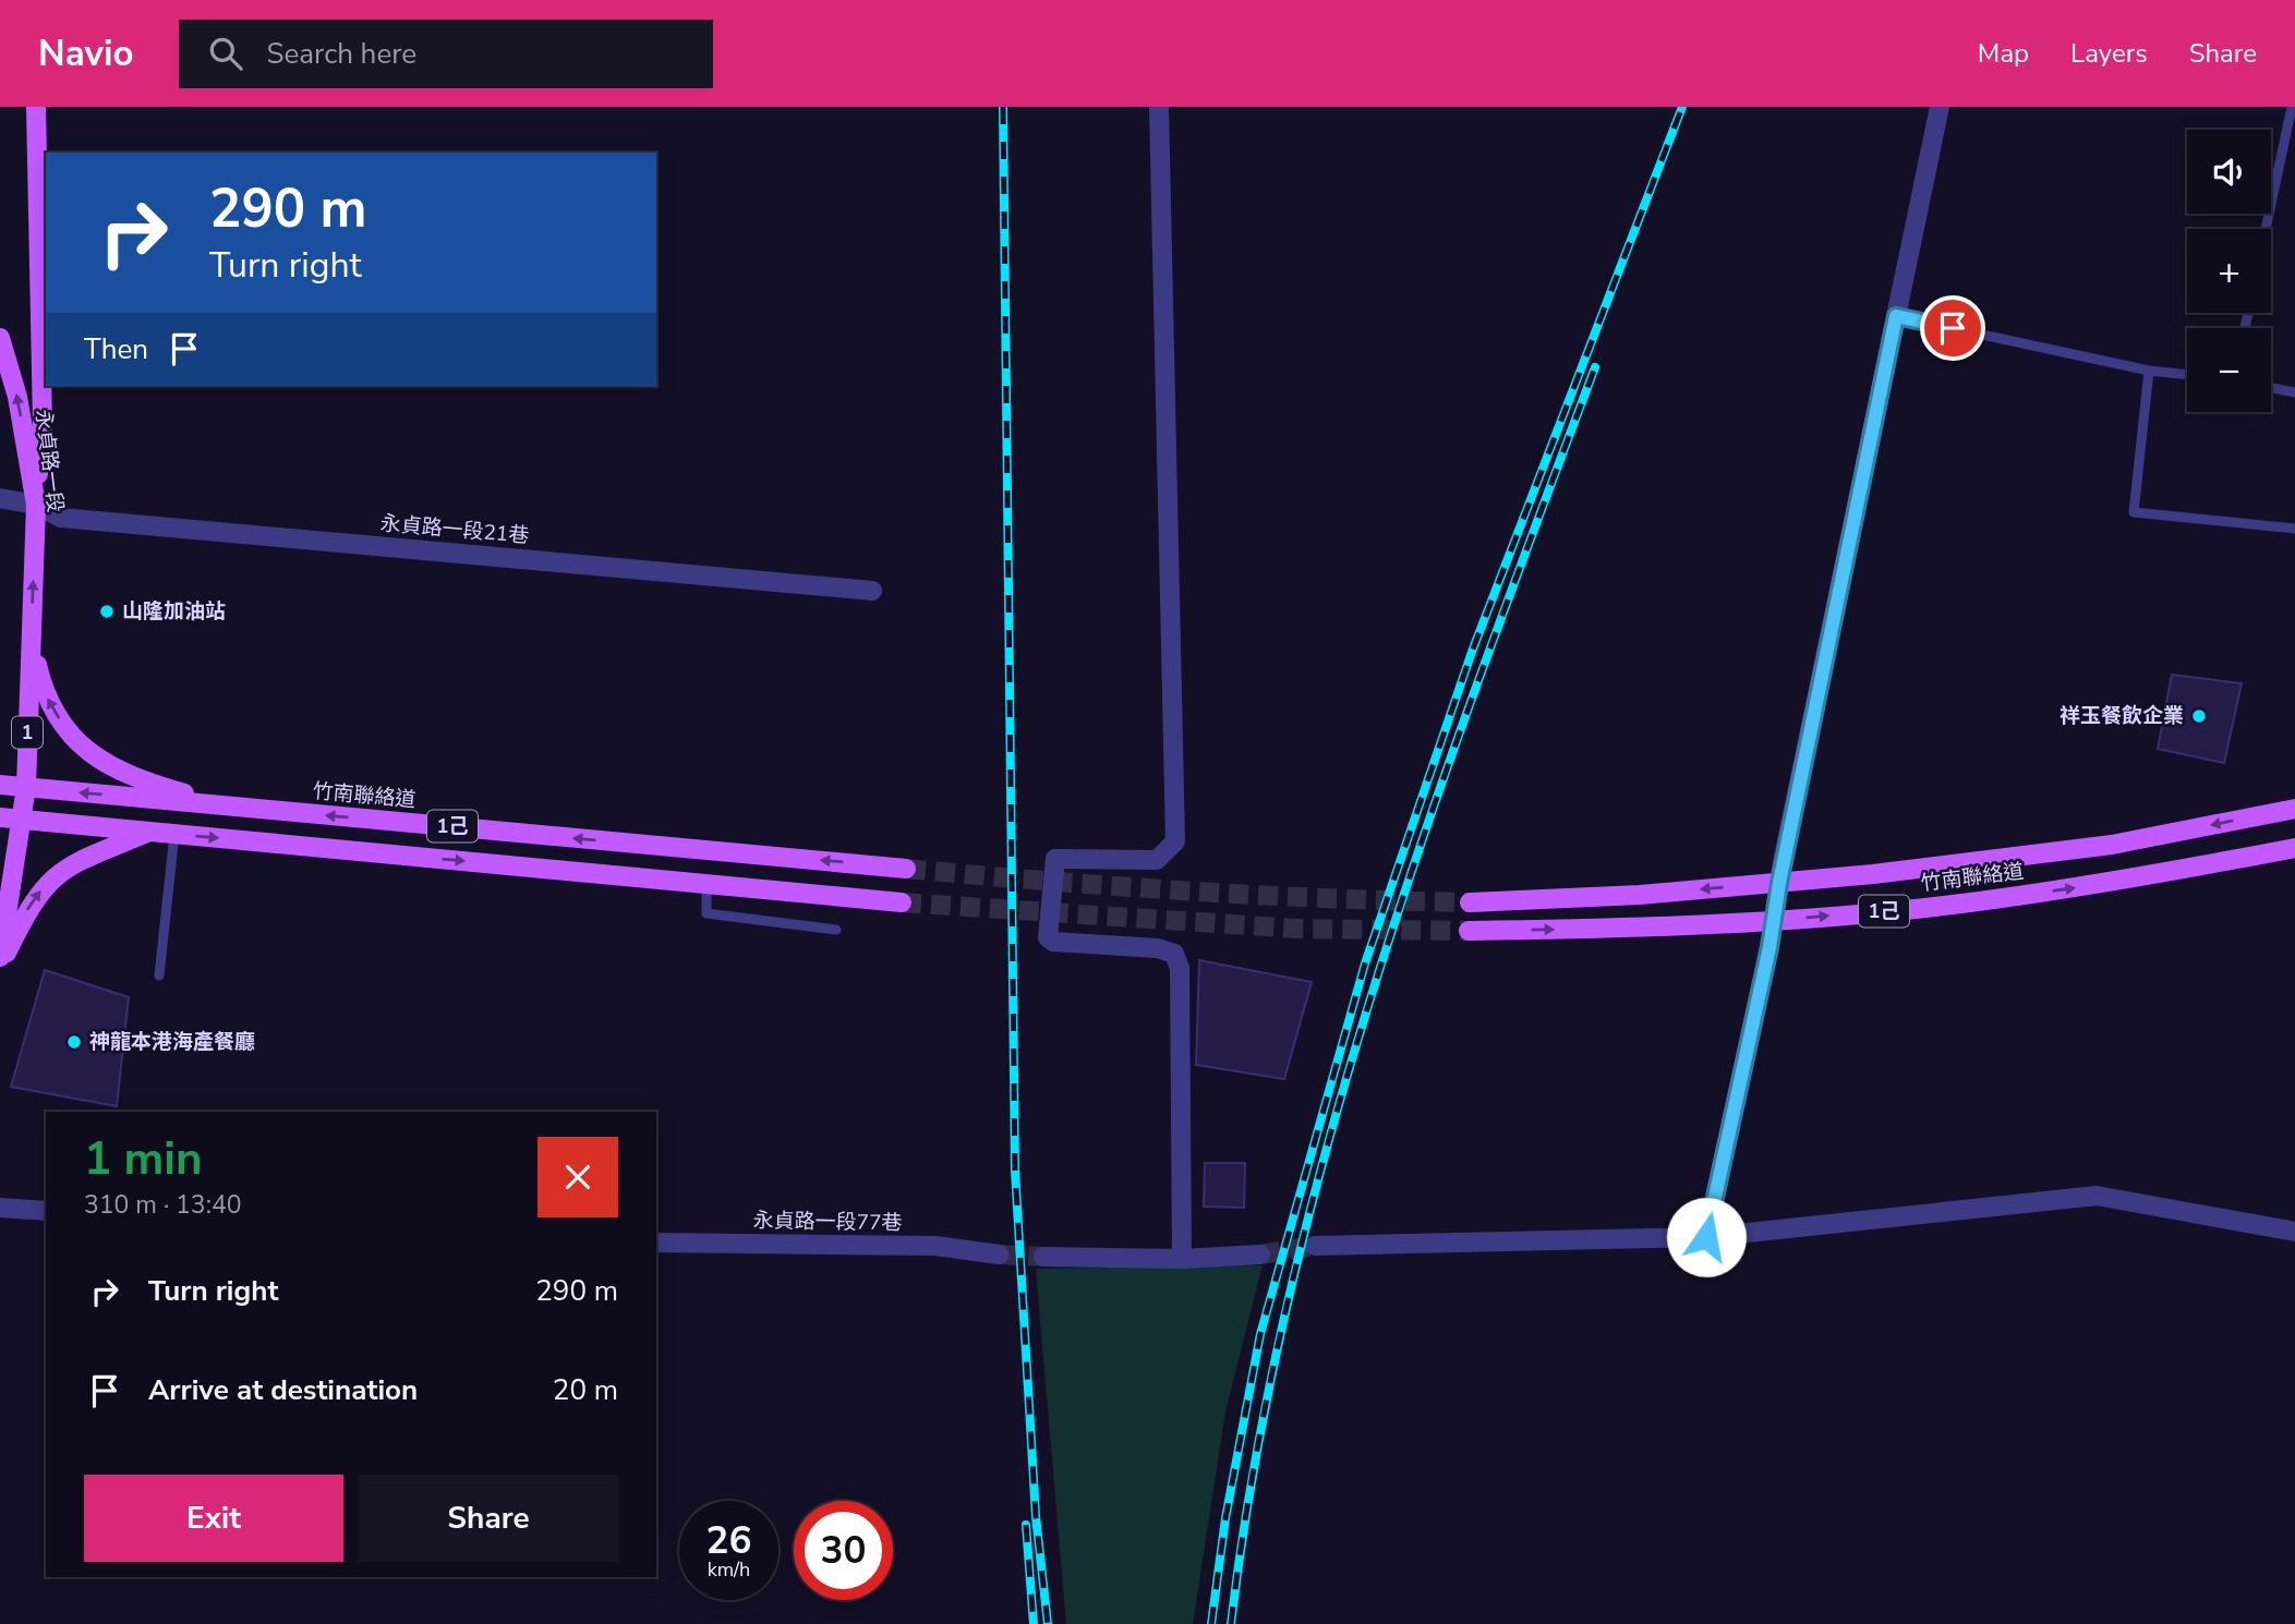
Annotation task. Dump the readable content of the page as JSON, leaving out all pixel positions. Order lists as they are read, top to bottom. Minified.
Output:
{"streets":{"main road":["永貞路一段","1","竹南聯絡道","1己"],"street":["永貞路一段21巷","永貞路一段77巷"]},"crossings":[["永貞路一段","永貞路一段21巷"],["永貞路一段","竹南聯絡道"],["永貞路一段","1己"]],"places":["山隆加油站","祥玉餐飲企業","神龍本港海產餐廳"],"page":{"header":"Navio","search":"Search here","nav":["Map","Layers","Share"],"map_buttons":["+","−"],"turn":["290 m","Turn right"],"then":"Then","heading":["1 min","310 m · 13:40"],"list":[{"name":"Turn right","value":"290 m"},{"name":"Arrive at destination","value":"20 m"}],"buttons":["Exit","Share"],"speed":"26 km/h","limit":"30"}}
